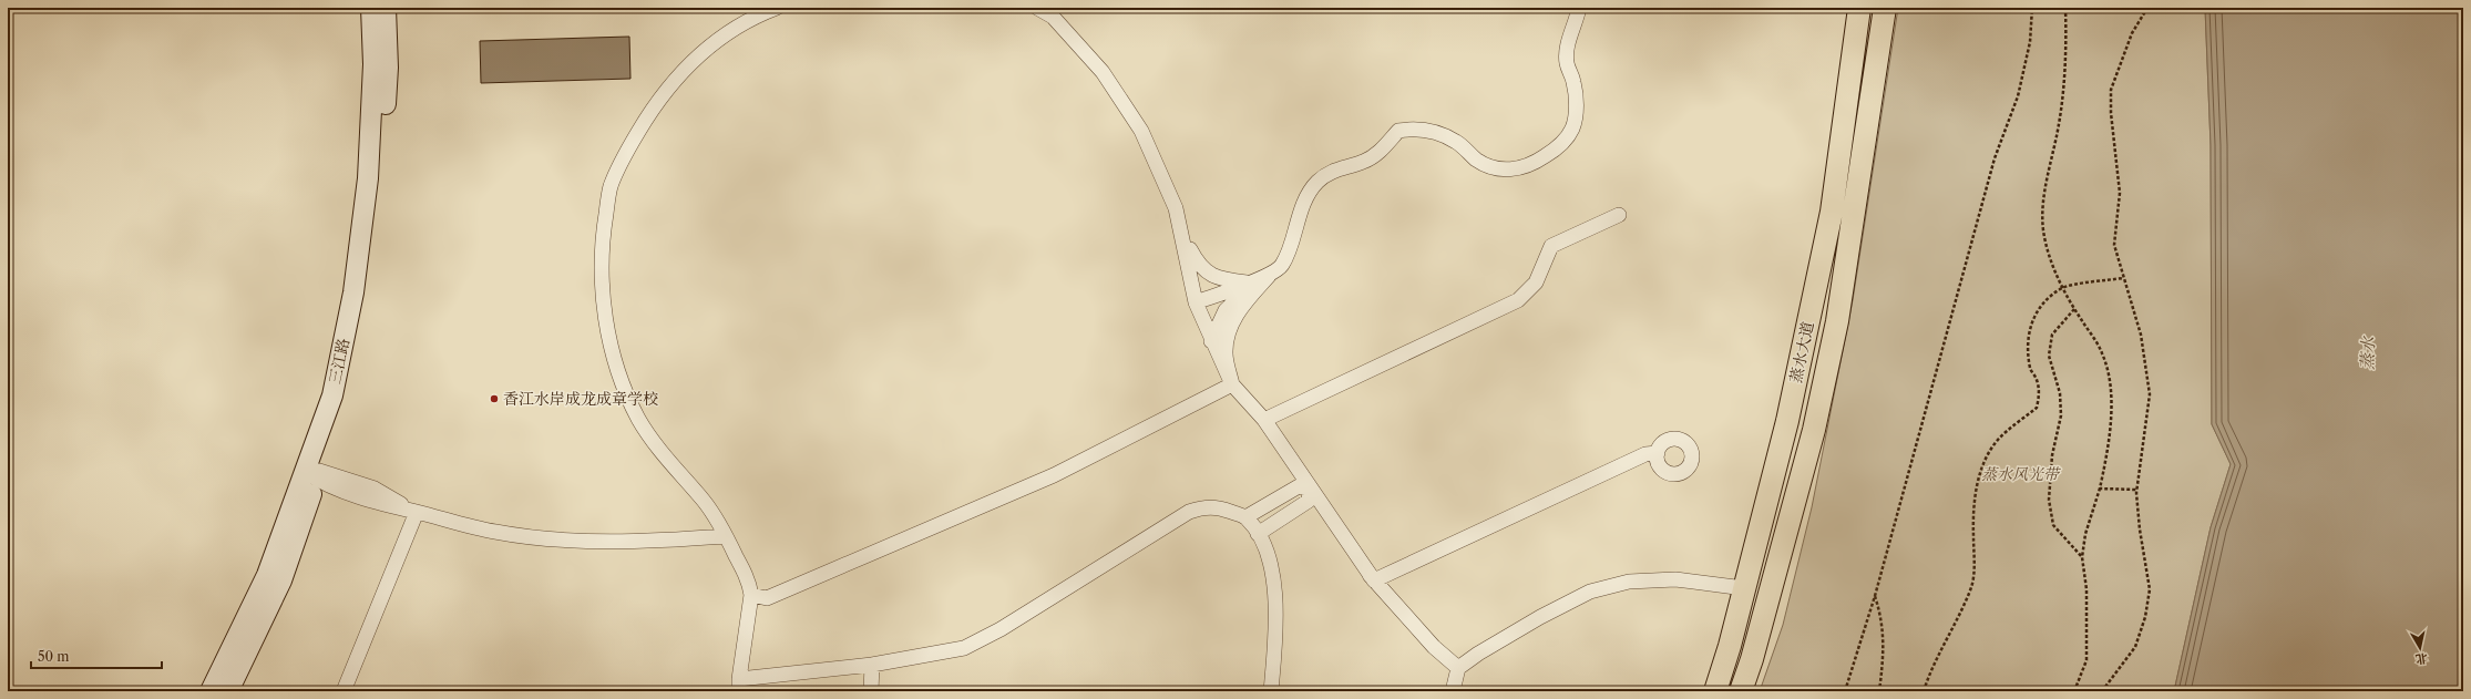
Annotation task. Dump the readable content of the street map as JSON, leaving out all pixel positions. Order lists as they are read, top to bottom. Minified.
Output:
{"streets":{"main road":["蒸水大道","三江路"]},"water":["蒸水"],"parks":["蒸水风光带"],"places":["香江水岸成龙成章学校"],"scale_bar":"50 m","north":"bottom"}
